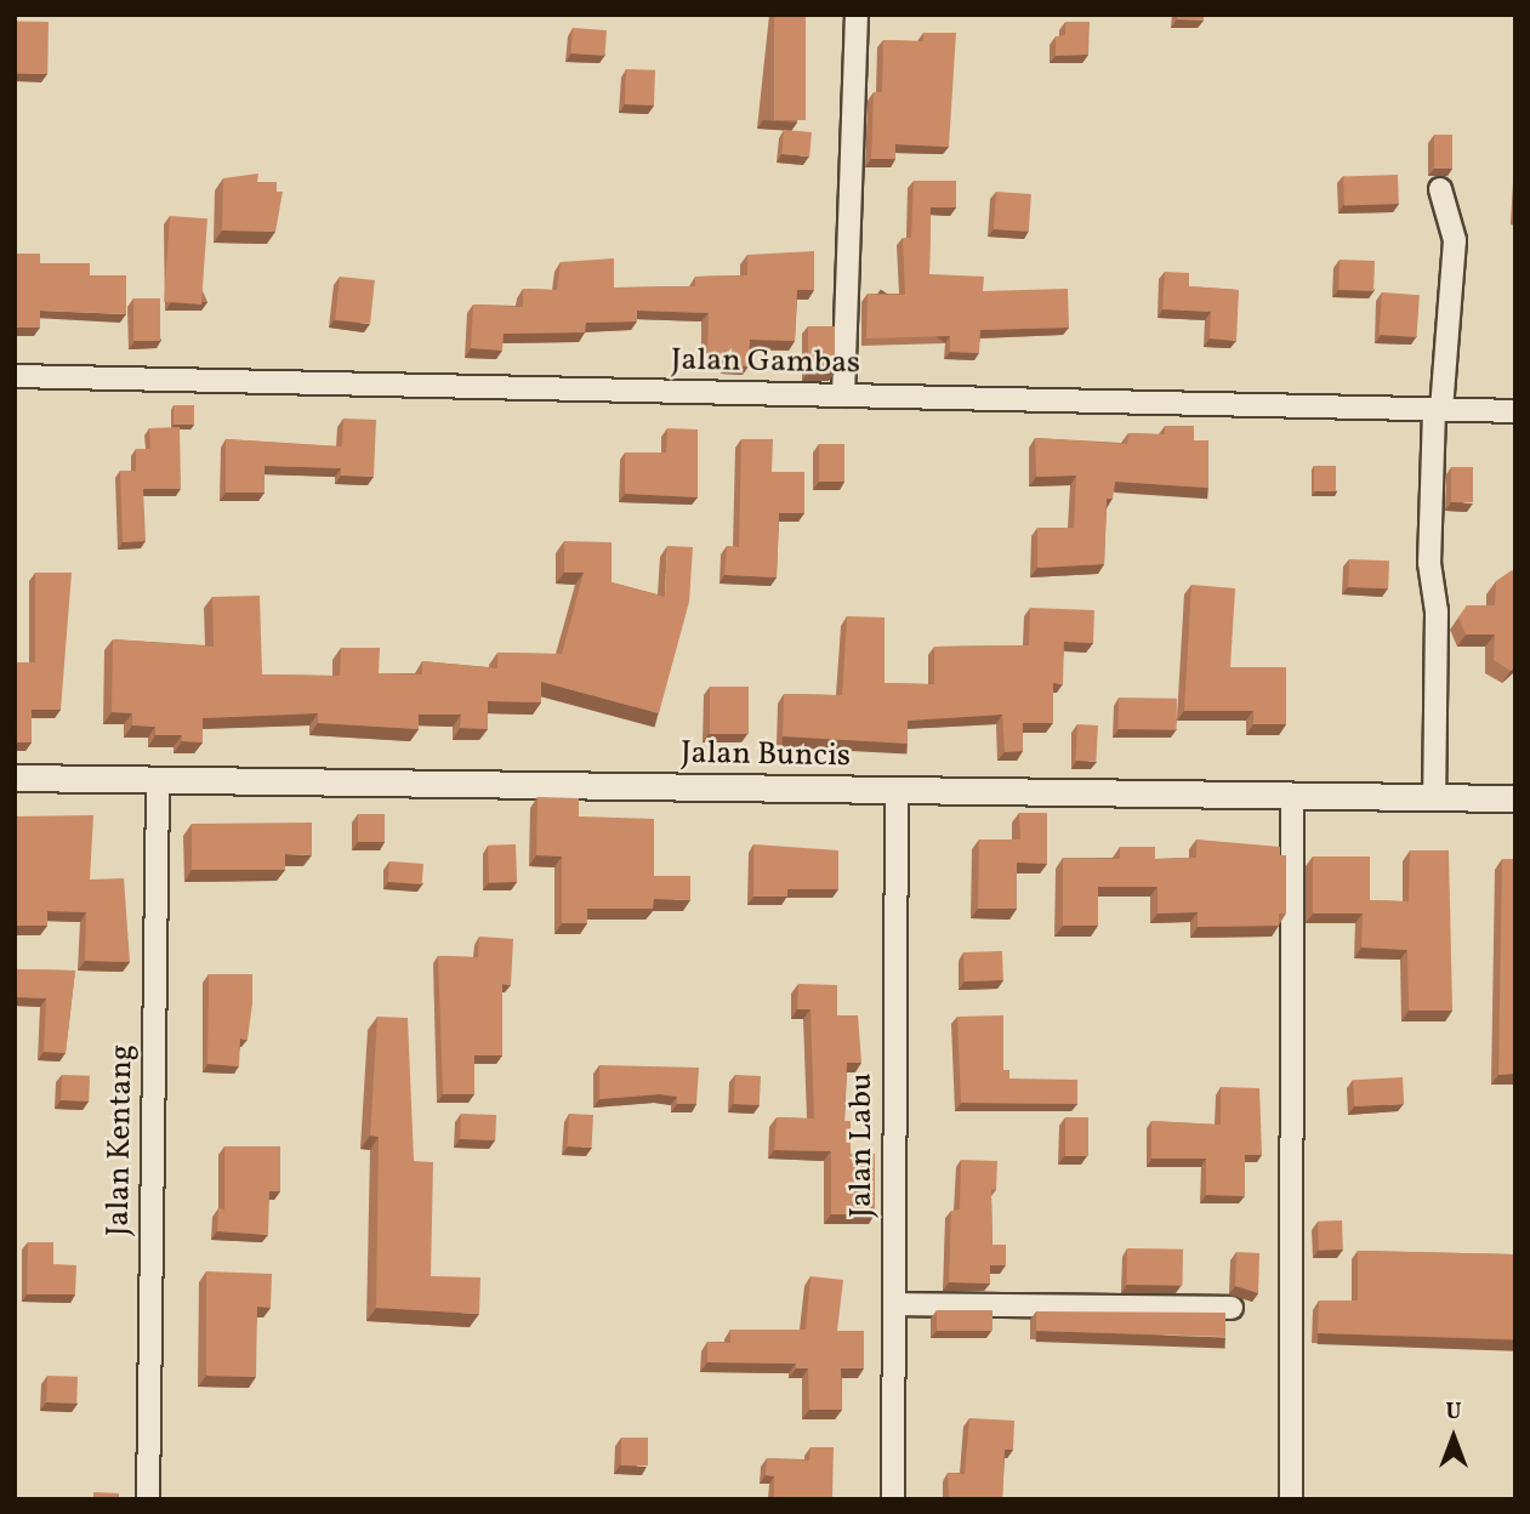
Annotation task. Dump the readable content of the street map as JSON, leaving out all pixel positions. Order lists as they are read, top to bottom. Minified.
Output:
{"streets":{"street":["Jalan Gambas","Jalan Buncis","Jalan Kentang","Jalan Labu"]},"crossings":[["Jalan Buncis","Jalan Kentang"],["Jalan Buncis","Jalan Labu"]],"north":"top"}
